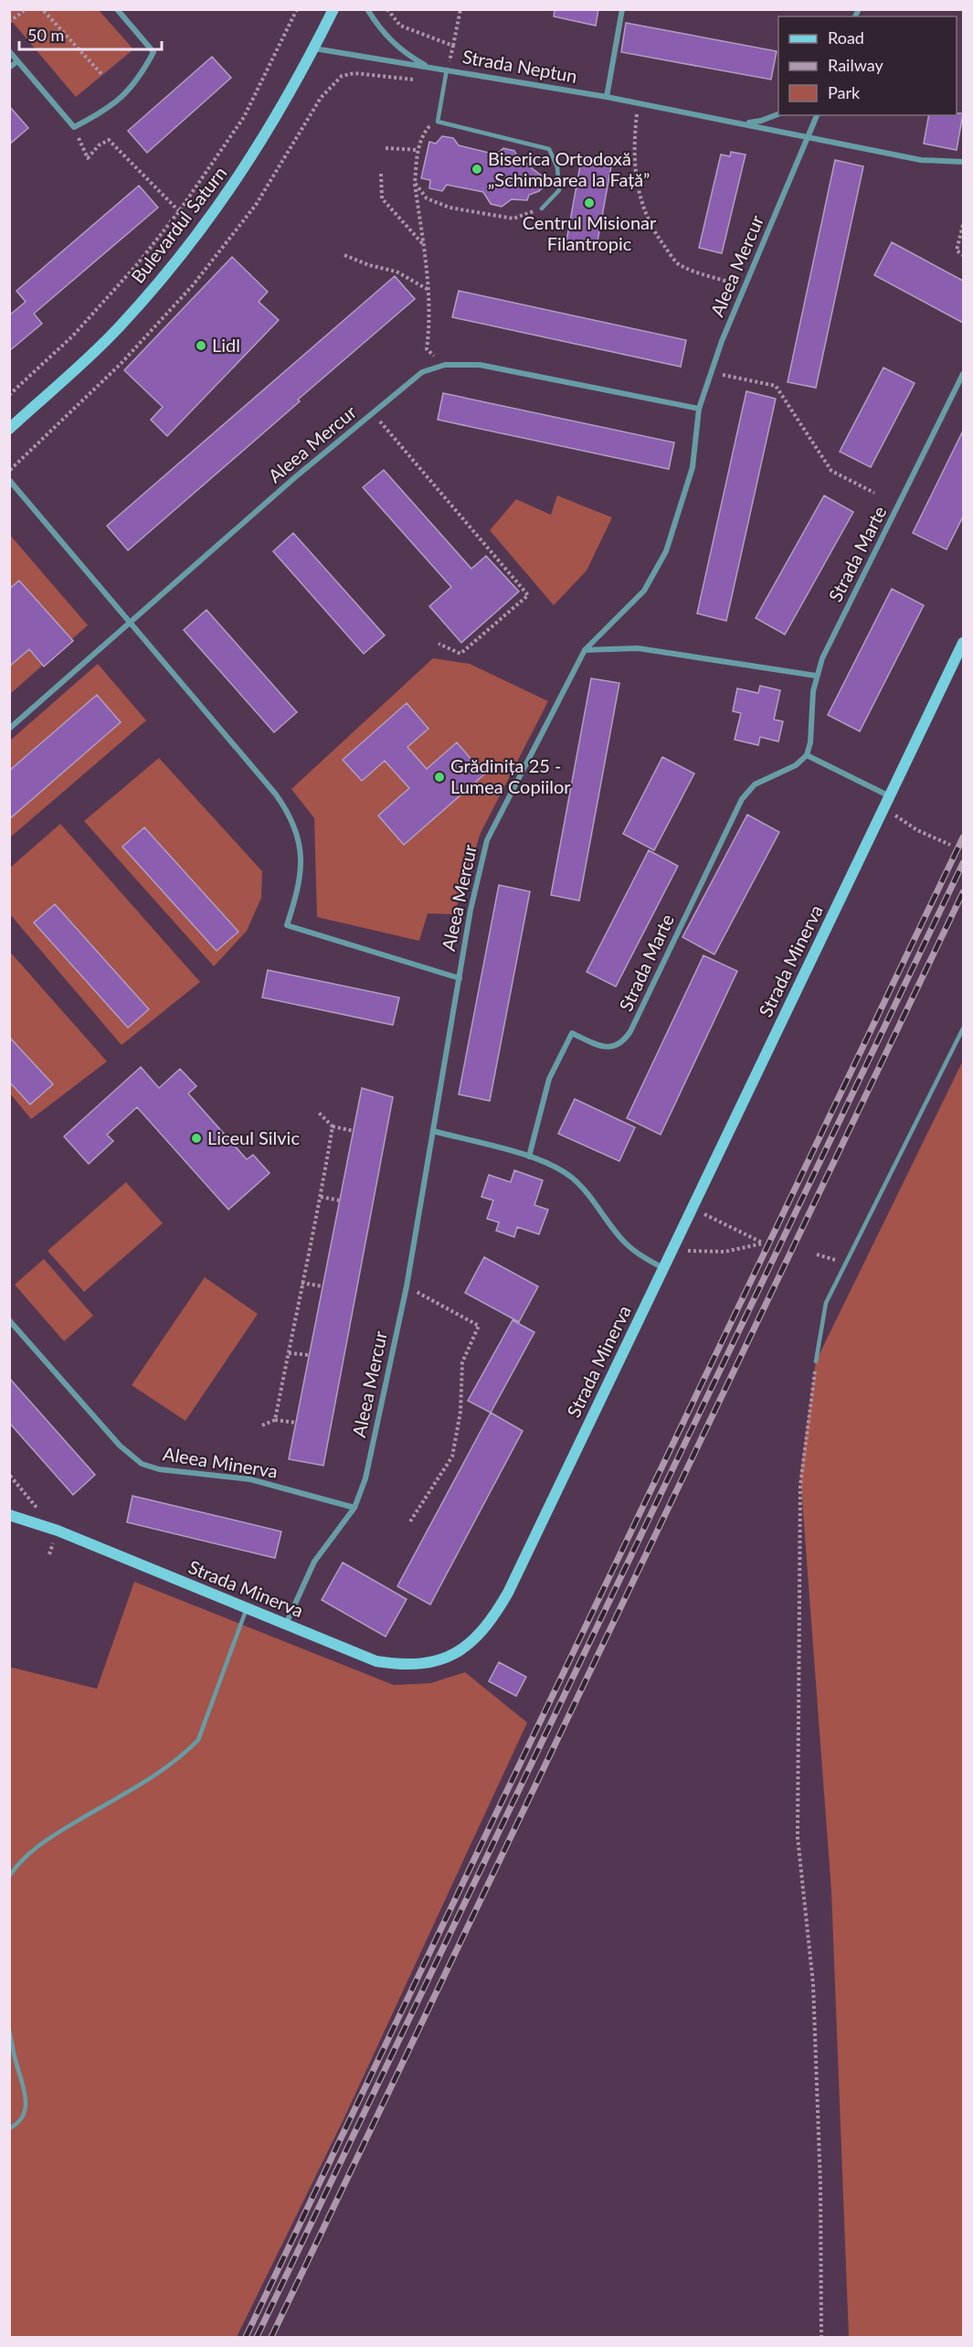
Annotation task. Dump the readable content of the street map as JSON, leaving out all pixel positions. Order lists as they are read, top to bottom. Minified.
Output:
{"streets":{"street":["Strada Neptun","Bulevardul Saturn","Aleea Mercur","Strada Marte","Strada Minerva","Aleea Minerva"]},"crossings":[["Strada Neptun","Bulevardul Saturn"],["Strada Neptun","Aleea Mercur"],["Aleea Mercur","Strada Minerva"],["Aleea Mercur","Aleea Minerva"]],"places":["Biserica Ortodoxă „Schimbarea la Față”","Centrul Misionar Filantropic","Lidl","Grădinița 25 - Lumea Copiilor","Liceul Silvic"],"legend":["Road","Railway","Park"],"scale_bar":"50 m"}
